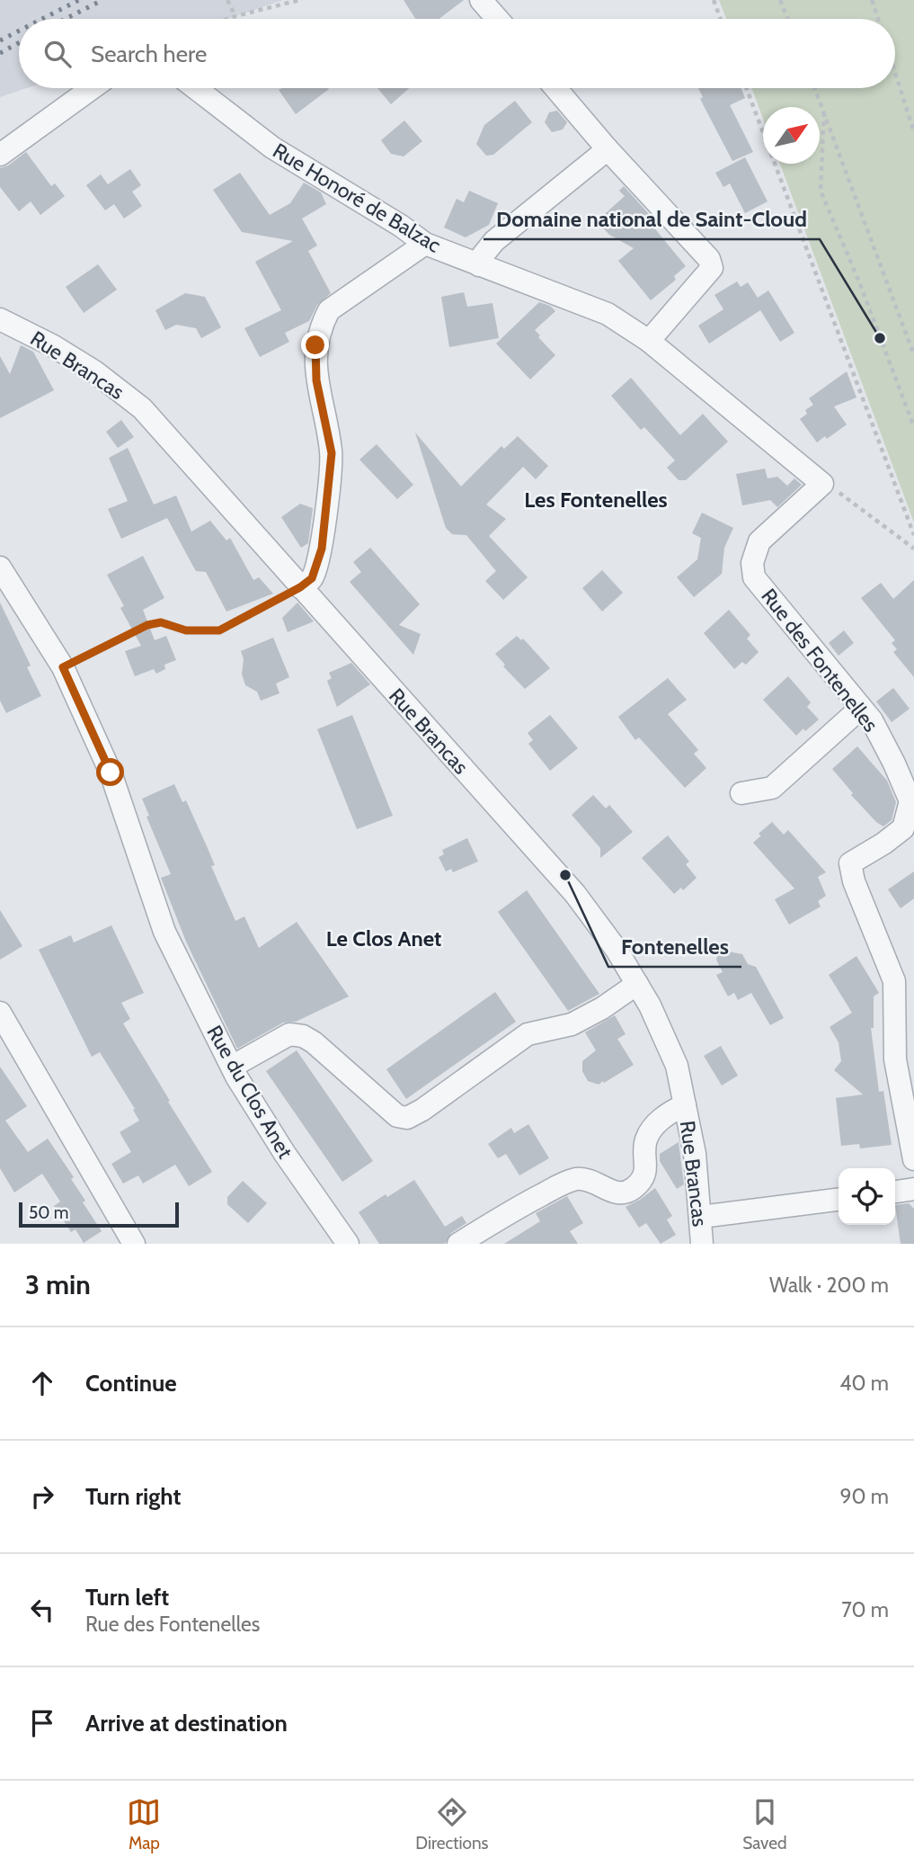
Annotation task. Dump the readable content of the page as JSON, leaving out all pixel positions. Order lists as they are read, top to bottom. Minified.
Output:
{"streets":{"street":["Rue Honoré de Balzac","Rue Brancas","Rue des Fontenelles","Rue du Clos Anet"]},"districts":["Les Fontenelles","Le Clos Anet"],"places":["Domaine national de Saint-Cloud","Fontenelles"],"scale_bar":"50 m","north":"top right","page":{"search":"Search here","scale":"50 m","heading":["3 min","Walk · 200 m"],"list":[["Continue","40 m"],["Turn right","90 m"],["Turn left","Rue des Fontenelles","70 m"],"Arrive at destination"],"nav":["Map","Directions","Saved"]}}
